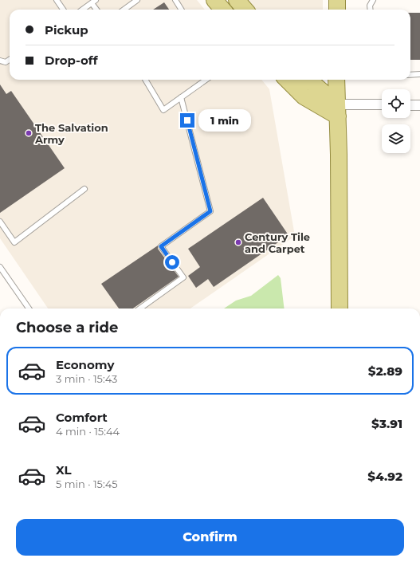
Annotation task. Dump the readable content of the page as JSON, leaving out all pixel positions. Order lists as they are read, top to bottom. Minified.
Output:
{"places":["The Salvation Army","Century Tile and Carpet"],"page":{"banner":["Pickup","Drop-off"],"bubble":"1 min","heading":"Choose a ride","list":[{"name":"Economy","note":"3 min · 15:43","value":"$2.89"},{"name":"Comfort","note":"4 min · 15:44","value":"$3.91"},{"name":"XL","note":"5 min · 15:45","value":"$4.92"}],"buttons":"Confirm"}}
